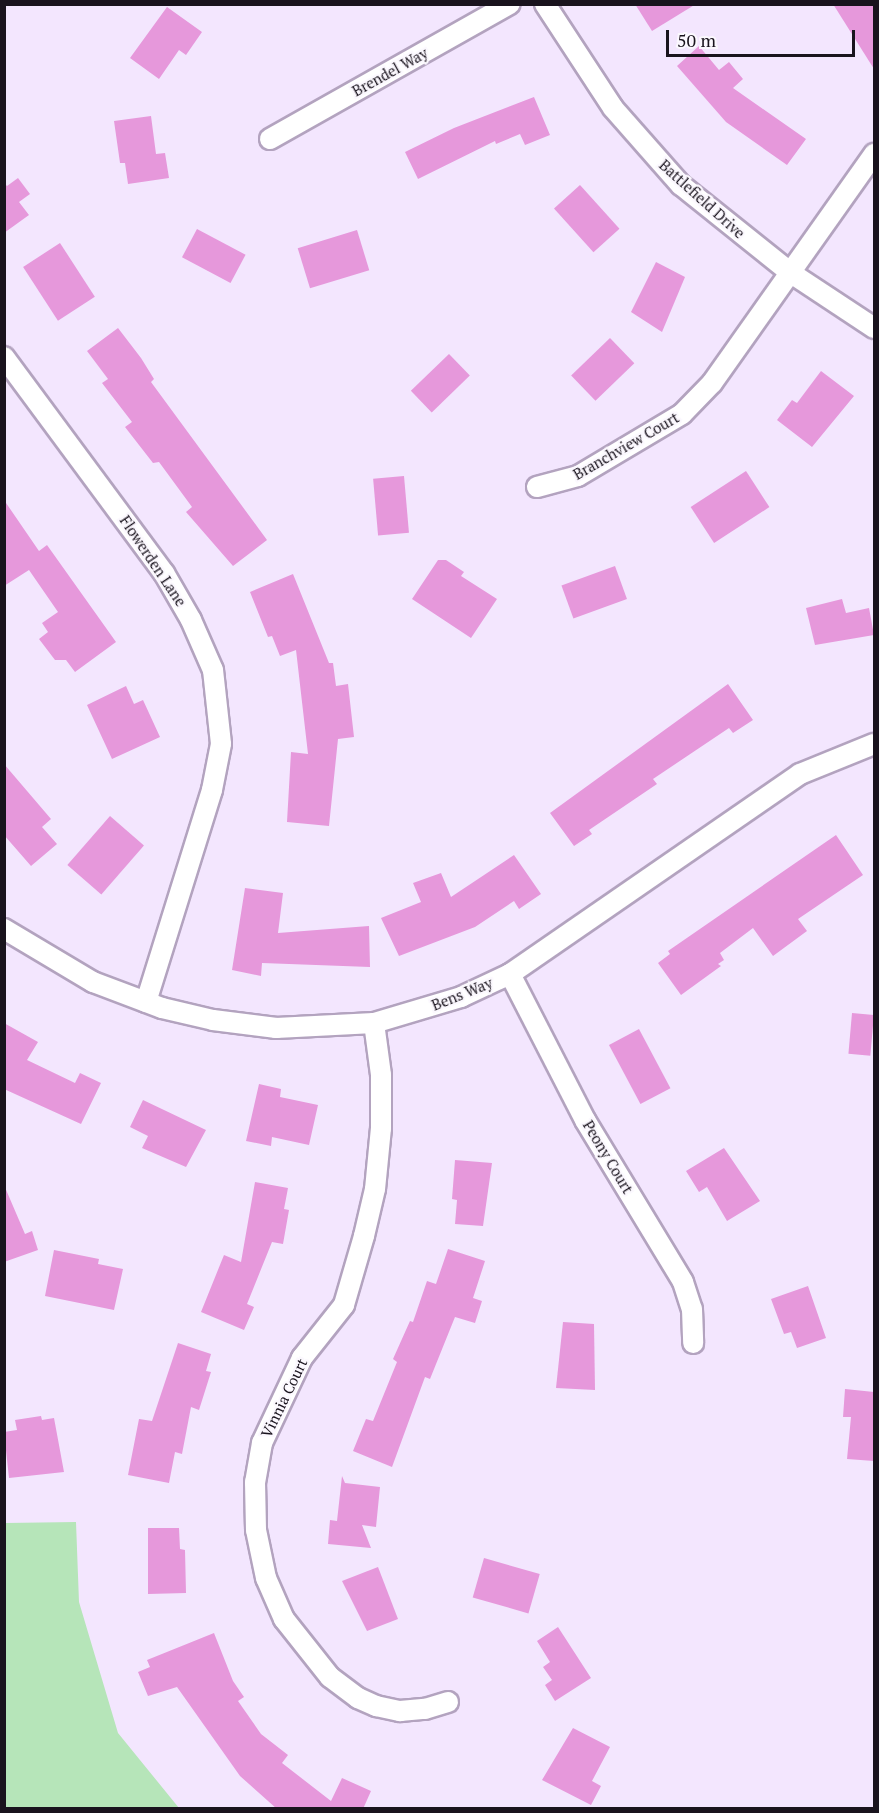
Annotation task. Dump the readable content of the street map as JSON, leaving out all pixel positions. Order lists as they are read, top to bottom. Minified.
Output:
{"streets":{"street":["Brendel Way","Battlefield Drive","Branchview Court","Flowerden Lane","Bens Way","Peony Court","Vinnia Court"]},"crossings":[["Battlefield Drive","Branchview Court"],["Flowerden Lane","Bens Way"],["Bens Way","Peony Court"],["Bens Way","Vinnia Court"]],"scale_bar":"50 m"}
